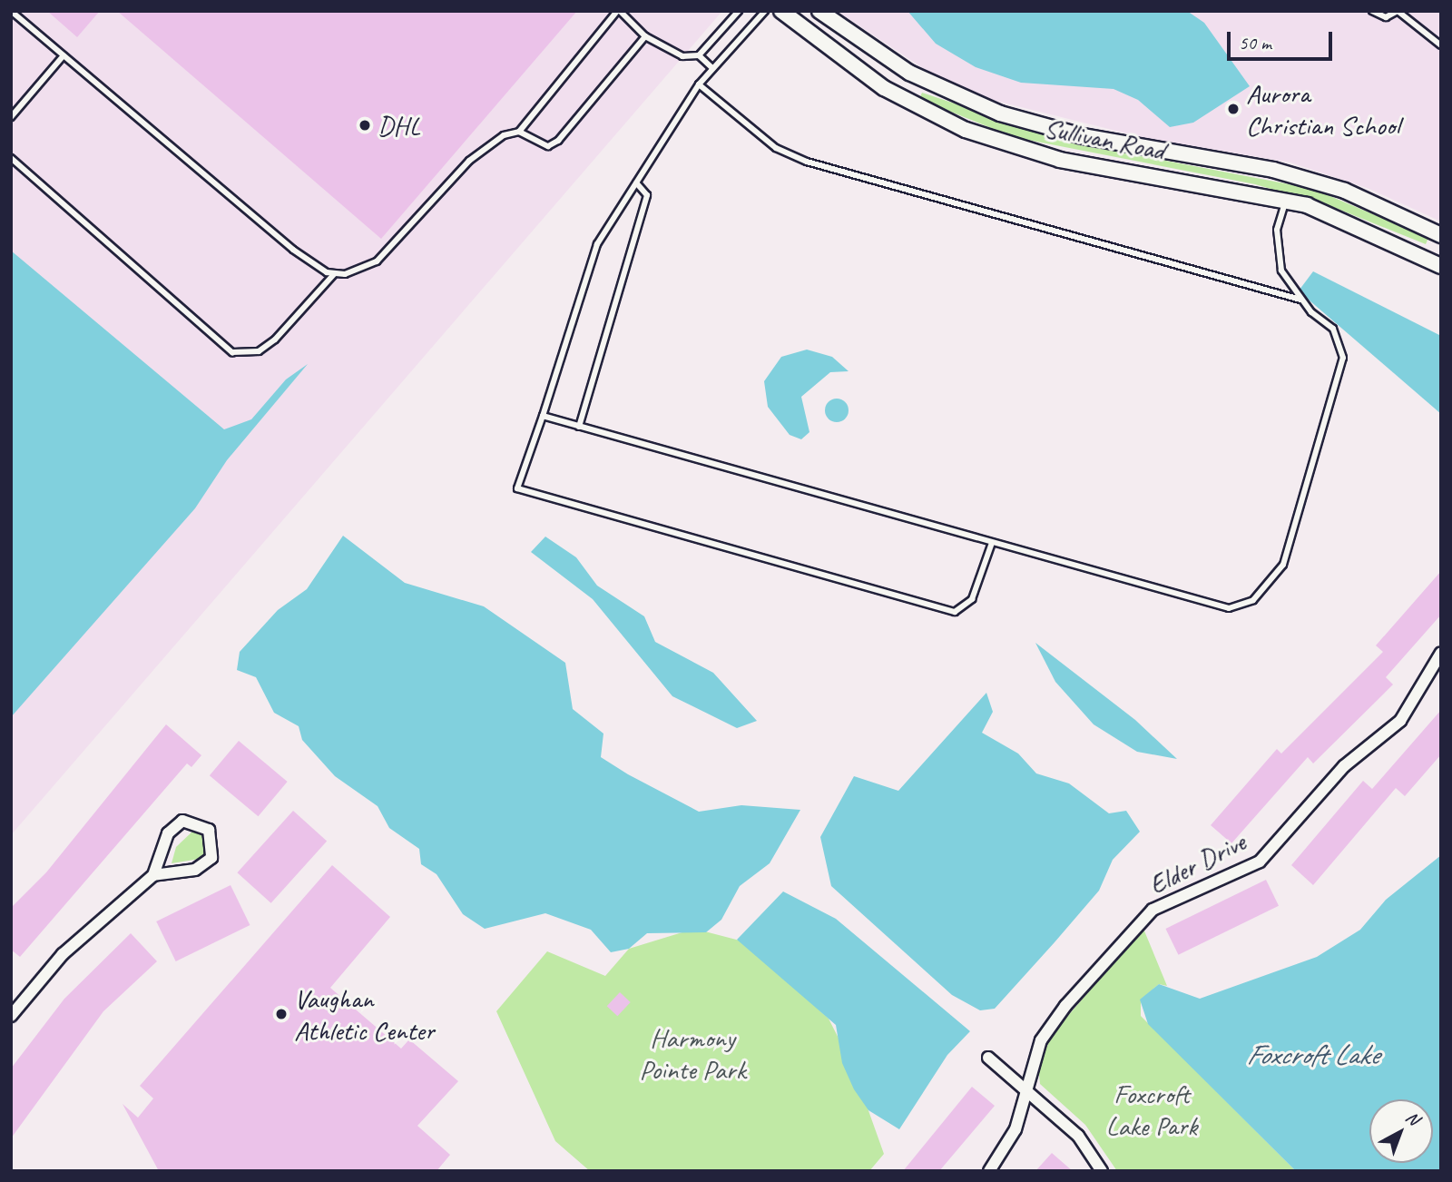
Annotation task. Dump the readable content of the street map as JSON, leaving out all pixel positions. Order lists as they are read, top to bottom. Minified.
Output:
{"streets":{"street":["Sullivan Road","Elder Drive"]},"water":["Foxcroft Lake"],"parks":["Harmony Pointe Park","Foxcroft Lake Park"],"places":["Aurora Christian School","DHL","Vaughan Athletic Center"],"scale_bar":"50 m","north":"top right"}
